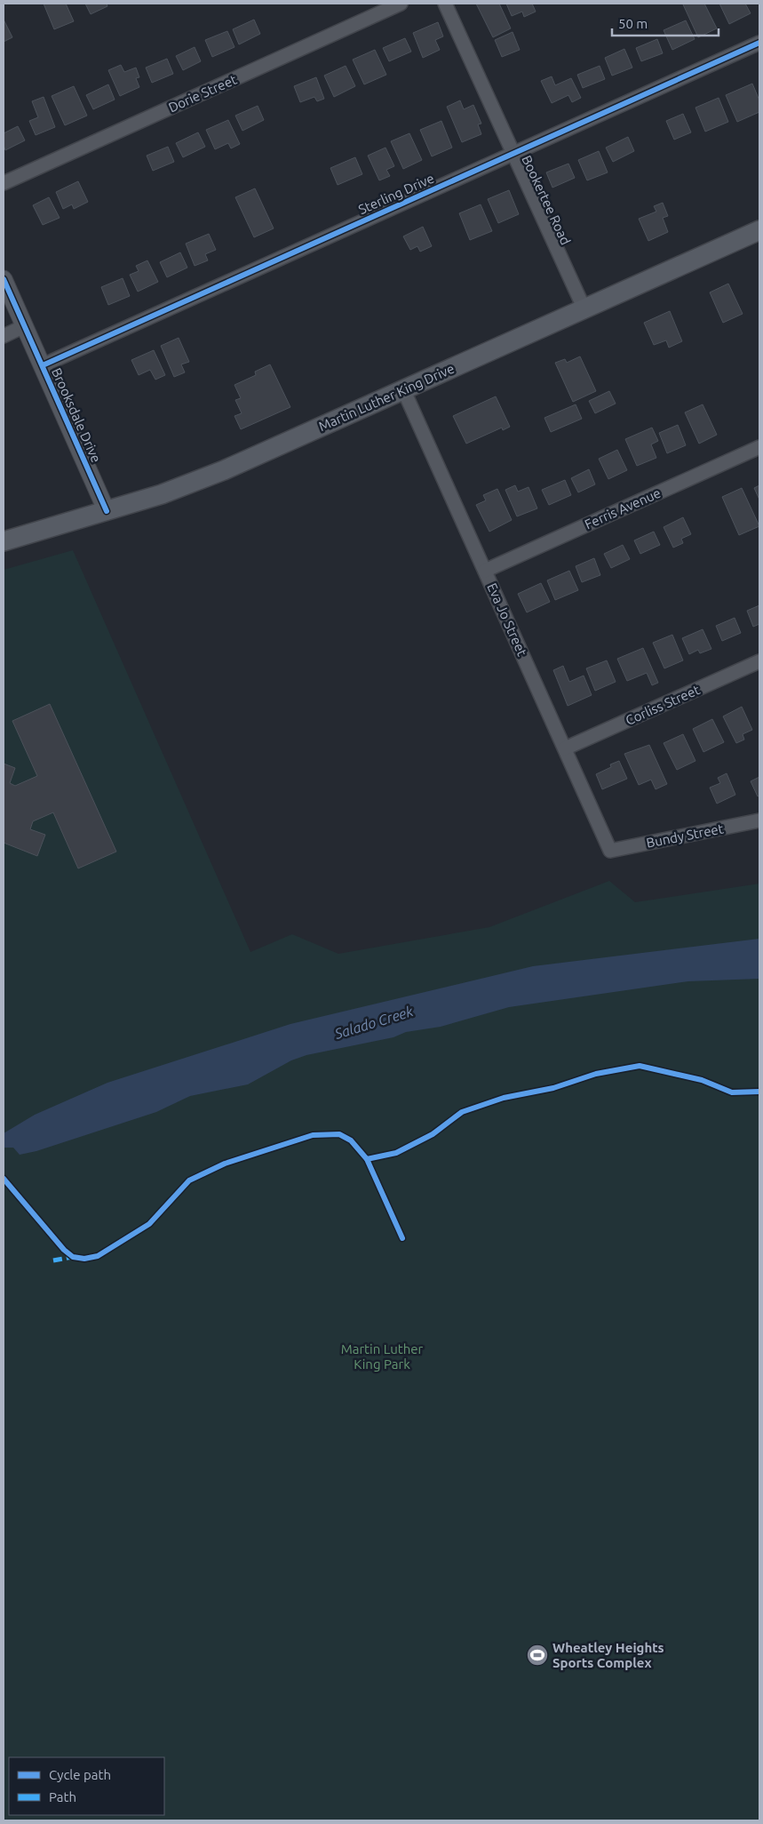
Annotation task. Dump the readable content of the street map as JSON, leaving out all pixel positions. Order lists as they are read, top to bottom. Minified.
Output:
{"streets":{"main road":["Martin Luther King Drive"],"street":["Dorie Street","Sterling Drive","Bookertee Road","Brooksdale Drive","Ferris Avenue","Eva Jo Street","Corliss Street","Bundy Street"]},"crossings":[["Sterling Drive","Bookertee Road"],["Sterling Drive","Brooksdale Drive"],["Bookertee Road","Martin Luther King Drive"],["Martin Luther King Drive","Brooksdale Drive"],["Martin Luther King Drive","Eva Jo Street"],["Ferris Avenue","Eva Jo Street"],["Eva Jo Street","Corliss Street"],["Eva Jo Street","Bundy Street"]],"water":["Salado Creek"],"parks":["Martin Luther King Park"],"places":{"sports":["Wheatley Heights Sports Complex"]},"legend":["Cycle path","Path"],"scale_bar":"50 m"}
